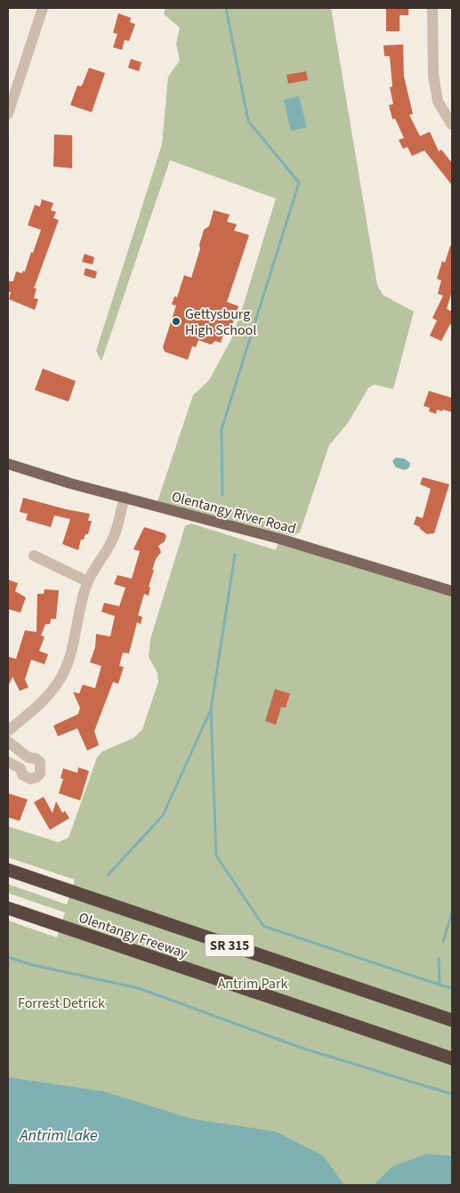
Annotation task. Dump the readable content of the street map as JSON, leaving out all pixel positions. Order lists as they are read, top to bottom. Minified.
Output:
{"streets":{"highway":["Olentangy Freeway","SR 315"],"main road":["Olentangy River Road"]},"water":["Antrim Lake"],"parks":["Antrim Park","Forrest Detrick"],"places":["Gettysburg High School"]}
